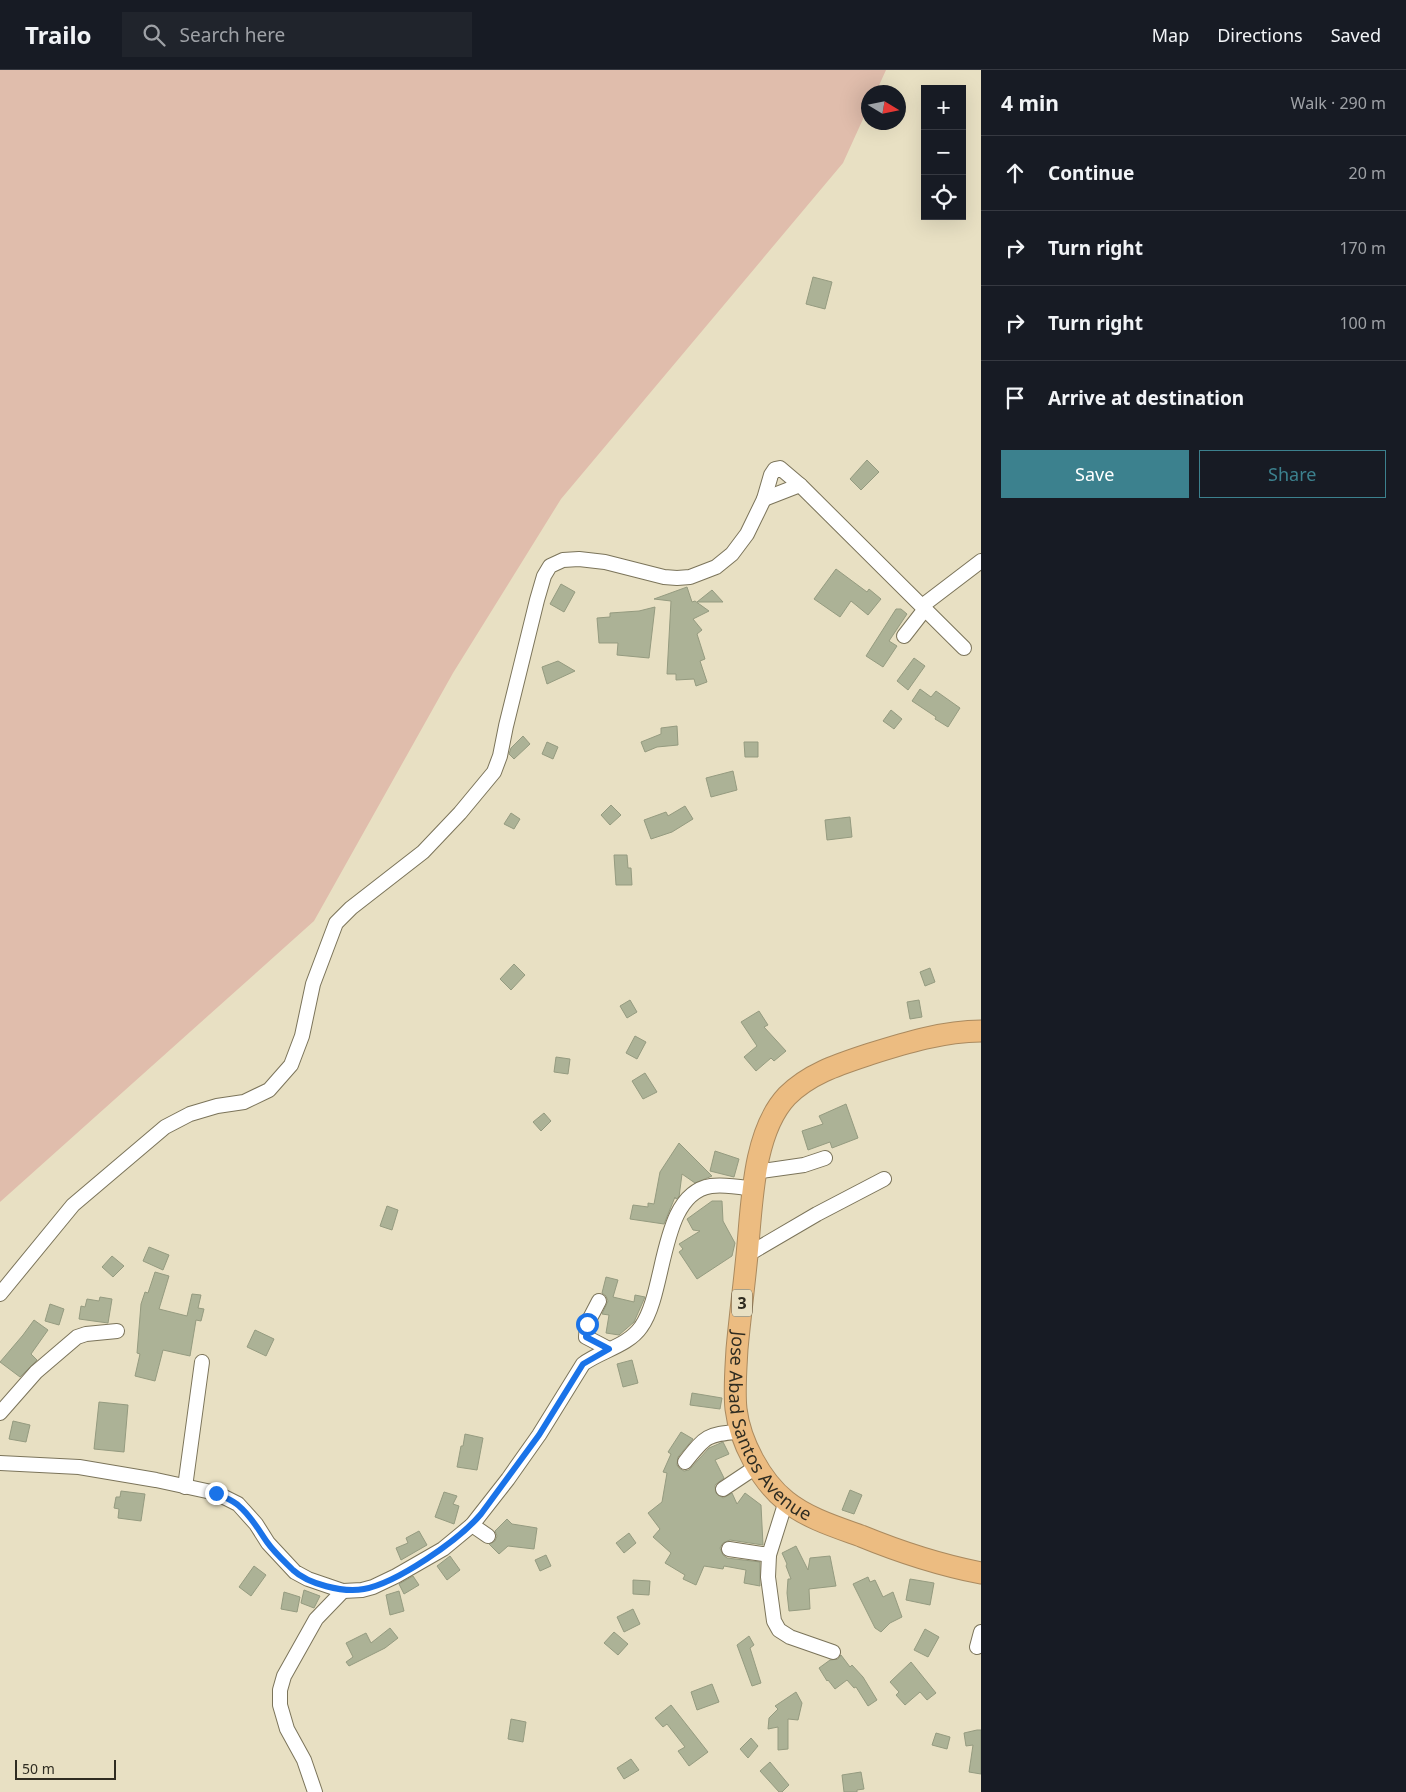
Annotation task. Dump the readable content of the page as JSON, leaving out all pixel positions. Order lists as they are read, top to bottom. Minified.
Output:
{"streets":{"highway":["3","Jose Abad Santos Avenue"]},"scale_bar":"50 m","north":"right","page":{"header":"Trailo","search":"Search here","nav":["Map","Directions","Saved"],"heading":["4 min","Walk · 290 m"],"map_buttons":["+","−"],"list":[["Continue","20 m"],["Turn right","170 m"],["Turn right","100 m"],"Arrive at destination"],"buttons":["Save","Share"],"scale":"50 m"}}
